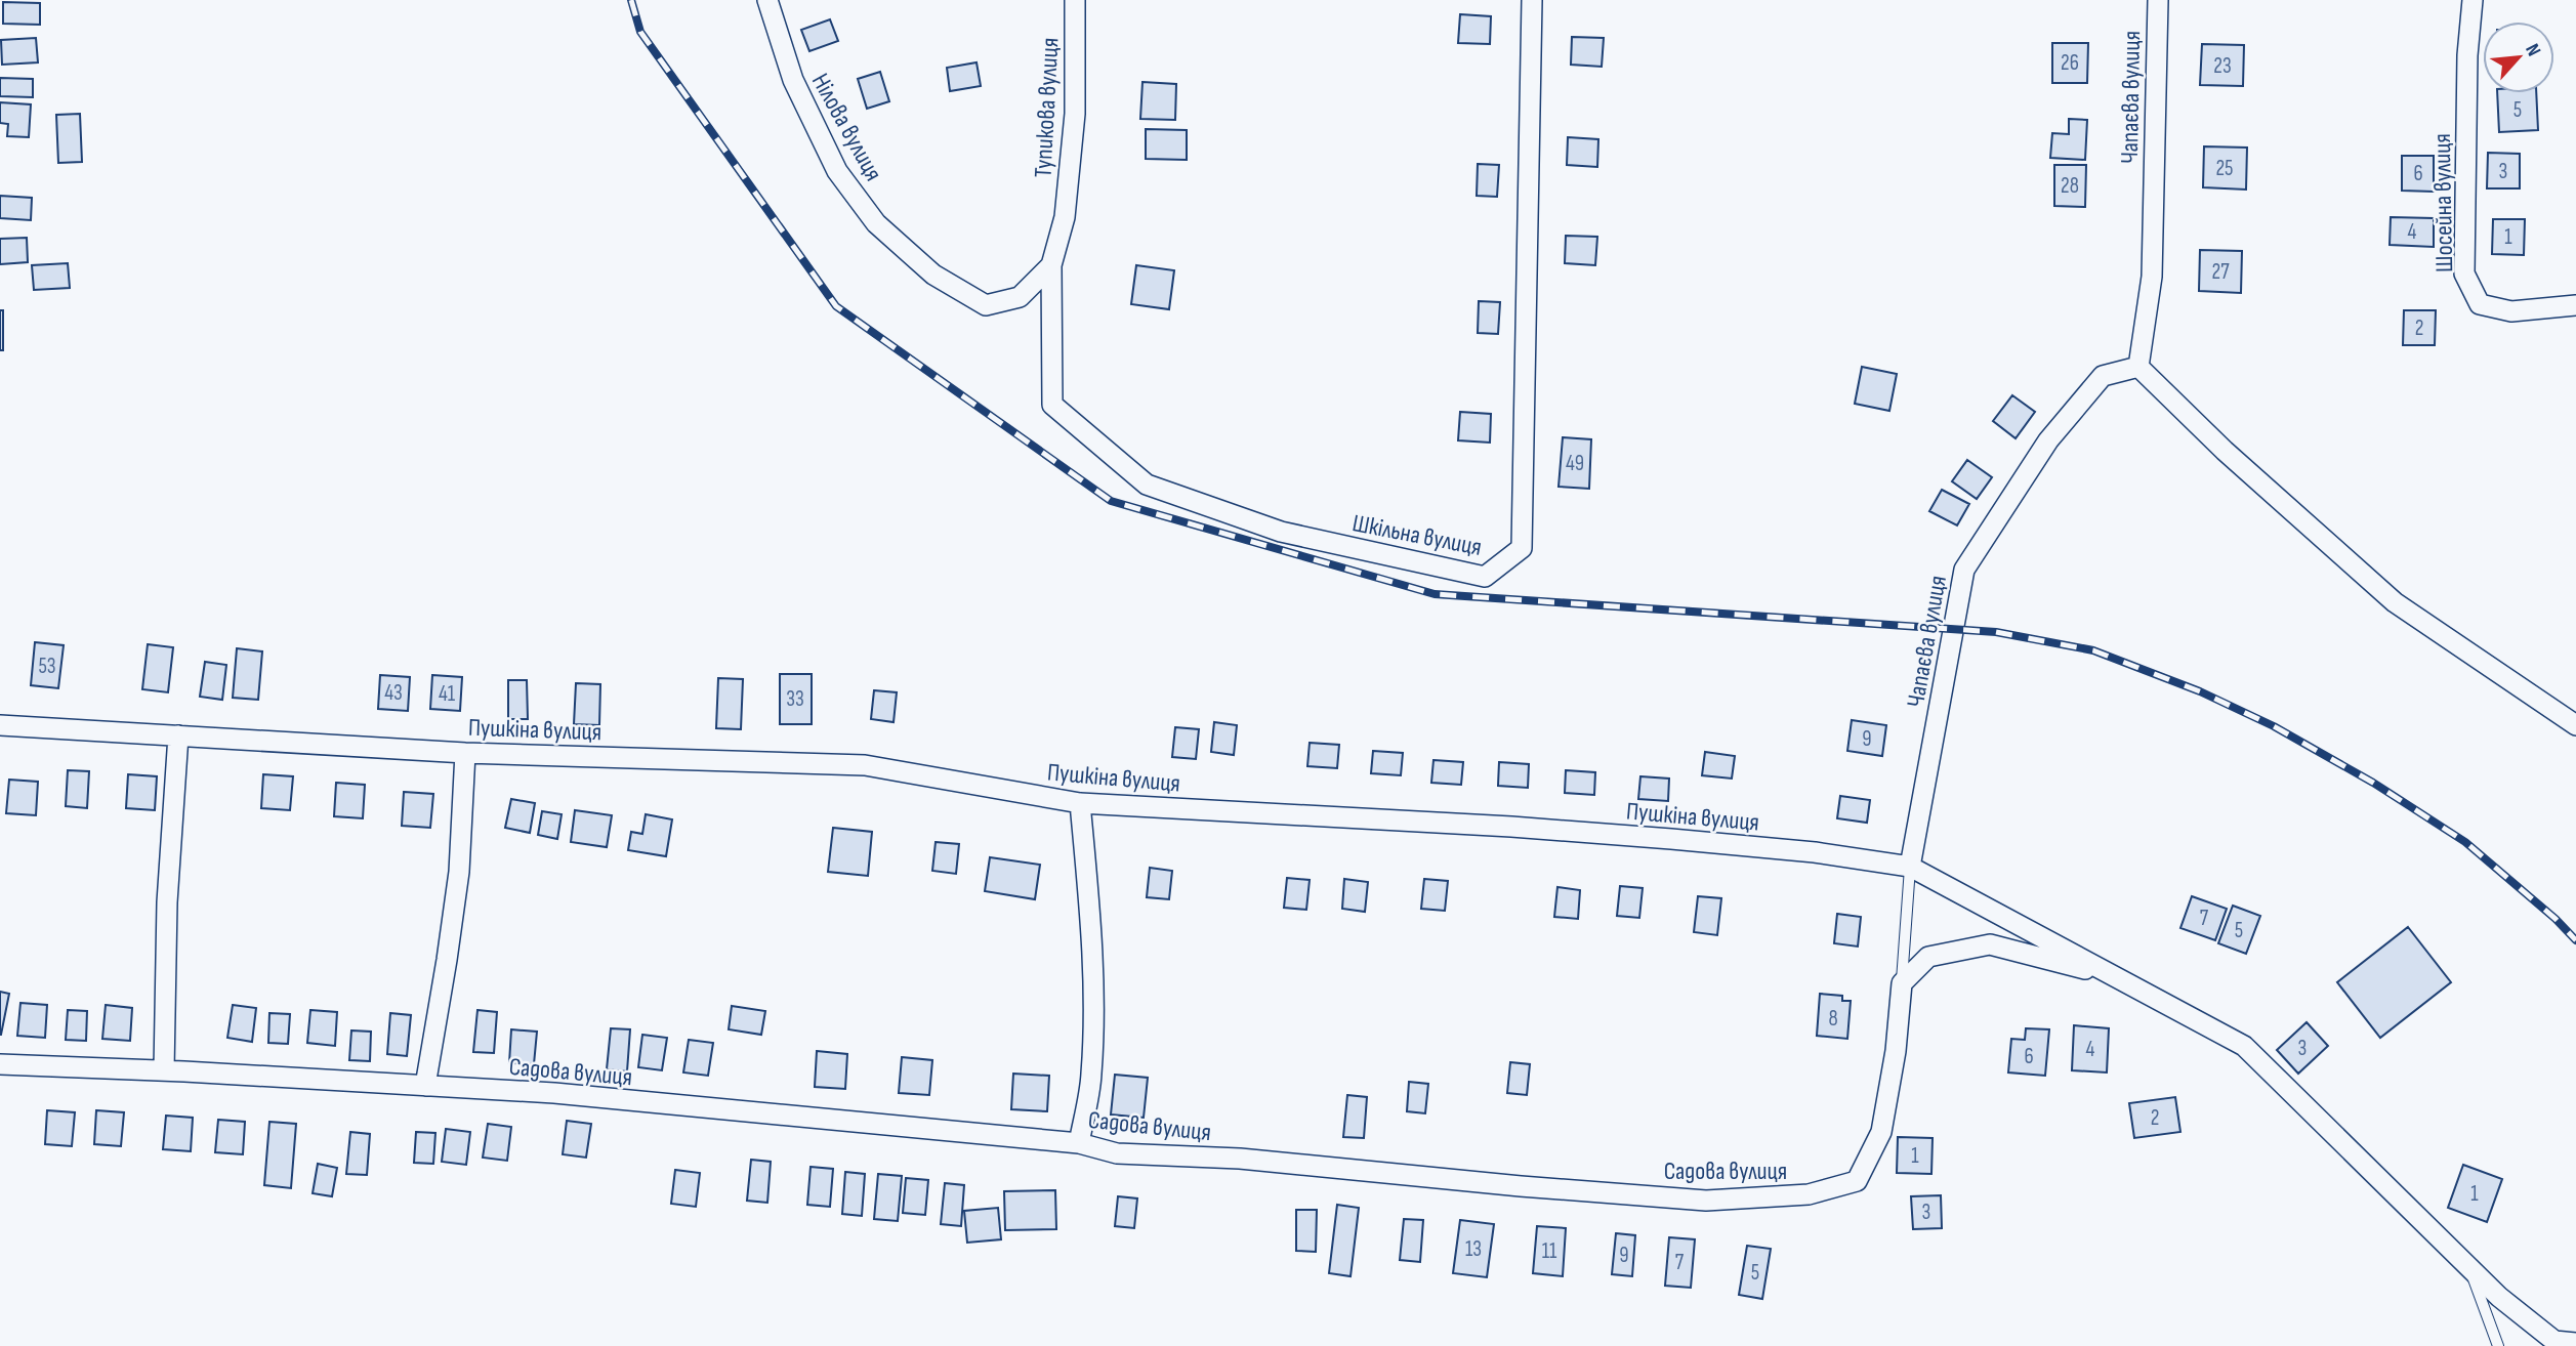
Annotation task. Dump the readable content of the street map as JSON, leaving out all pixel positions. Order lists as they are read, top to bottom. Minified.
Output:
{"streets":{"street":["Чапаєва вулиця","Тупикова вулиця","Нілова вулиця","Шосейна вулиця","Шкільна вулиця","Пушкіна вулиця","Садова вулиця"]},"crossings":[["Чапаєва вулиця","Пушкіна вулиця"],["Тупикова вулиця","Нілова вулиця"],["Тупикова вулиця","Шкільна вулиця"],["Нілова вулиця","Шкільна вулиця"]],"house_numbers":["26","23","5","25","3","6","28","4","1","27","2","49","53","43","41","33","9","7","5","8","3","4","6","2","1","1","3","13","11","9","7","5"],"north":"top right"}
